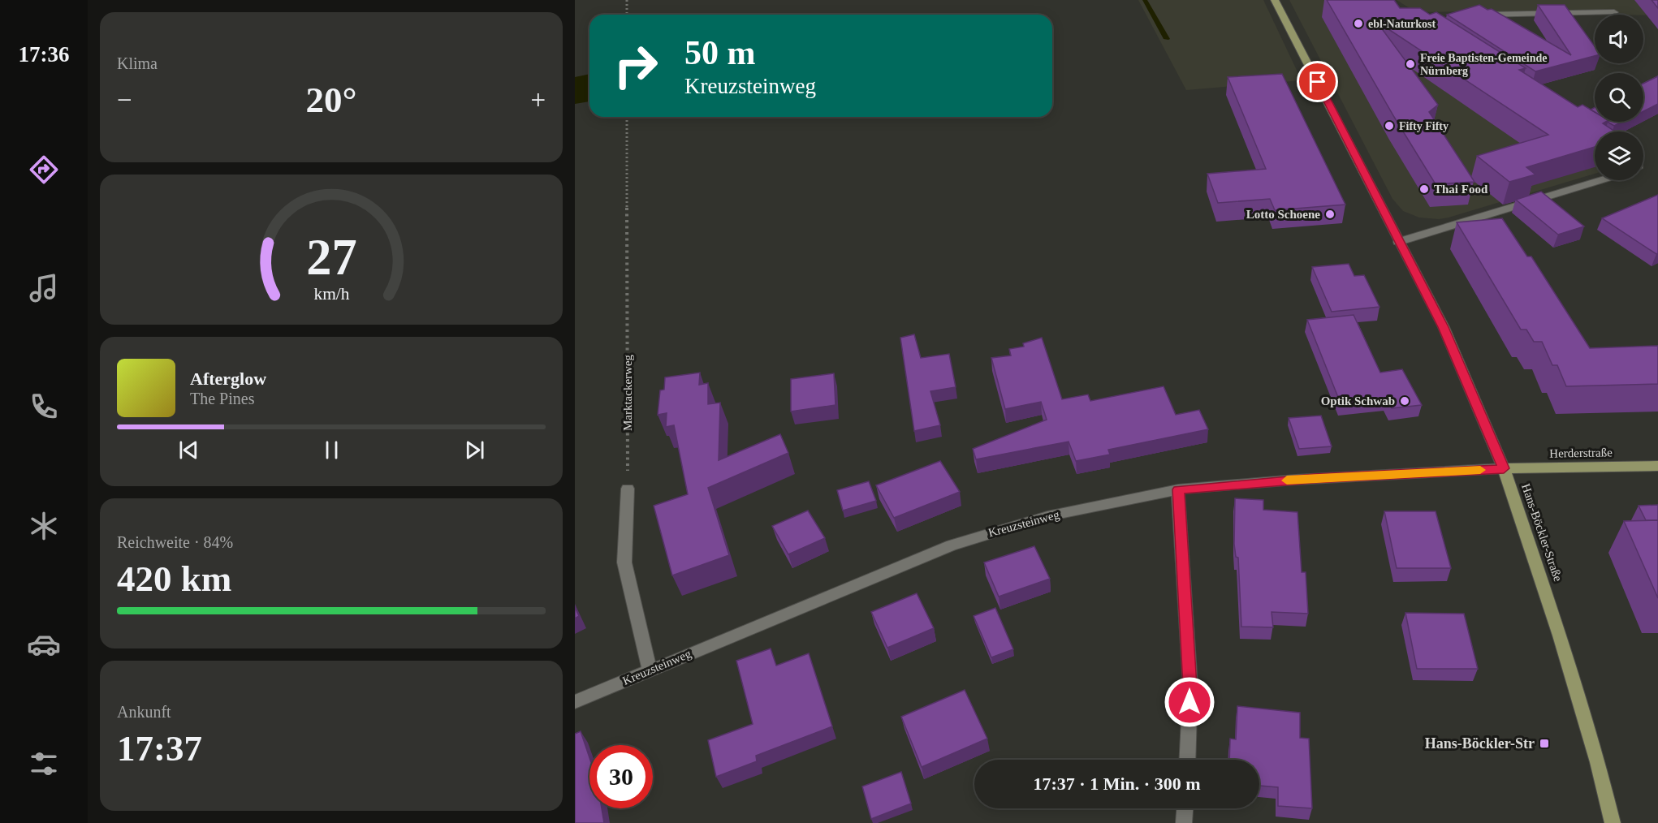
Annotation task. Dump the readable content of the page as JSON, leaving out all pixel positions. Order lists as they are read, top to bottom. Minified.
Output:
{"streets":{"main road":["Herderstraße","Hans-Böckler-Straße"],"street":["Kreuzsteinweg"],"path":["Marktackerweg"]},"crossings":[["Herderstraße","Kreuzsteinweg"],["Herderstraße","Hans-Böckler-Straße"],["Kreuzsteinweg","Hans-Böckler-Straße"]],"places":{"other":["ebl-Naturkost","Freie Baptisten-Gemeinde Nürnberg","Fifty Fifty","Thai Food","Lotto Schoene","Optik Schwab"],"transit":["Hans-Böckler-Str"]},"page":{"tabs":"17:36","tile":["Klima",["Reichweite · 84%","420 km"],["Ankunft","17:37"]],"turn":["50 m","Kreuzsteinweg"],"heat":["−","20°","+"],"song":["Afterglow","The Pines"],"limit":"30","trip":"17:37 · 1 Min. · 300 m","gauge":["27","km/h"]}}
